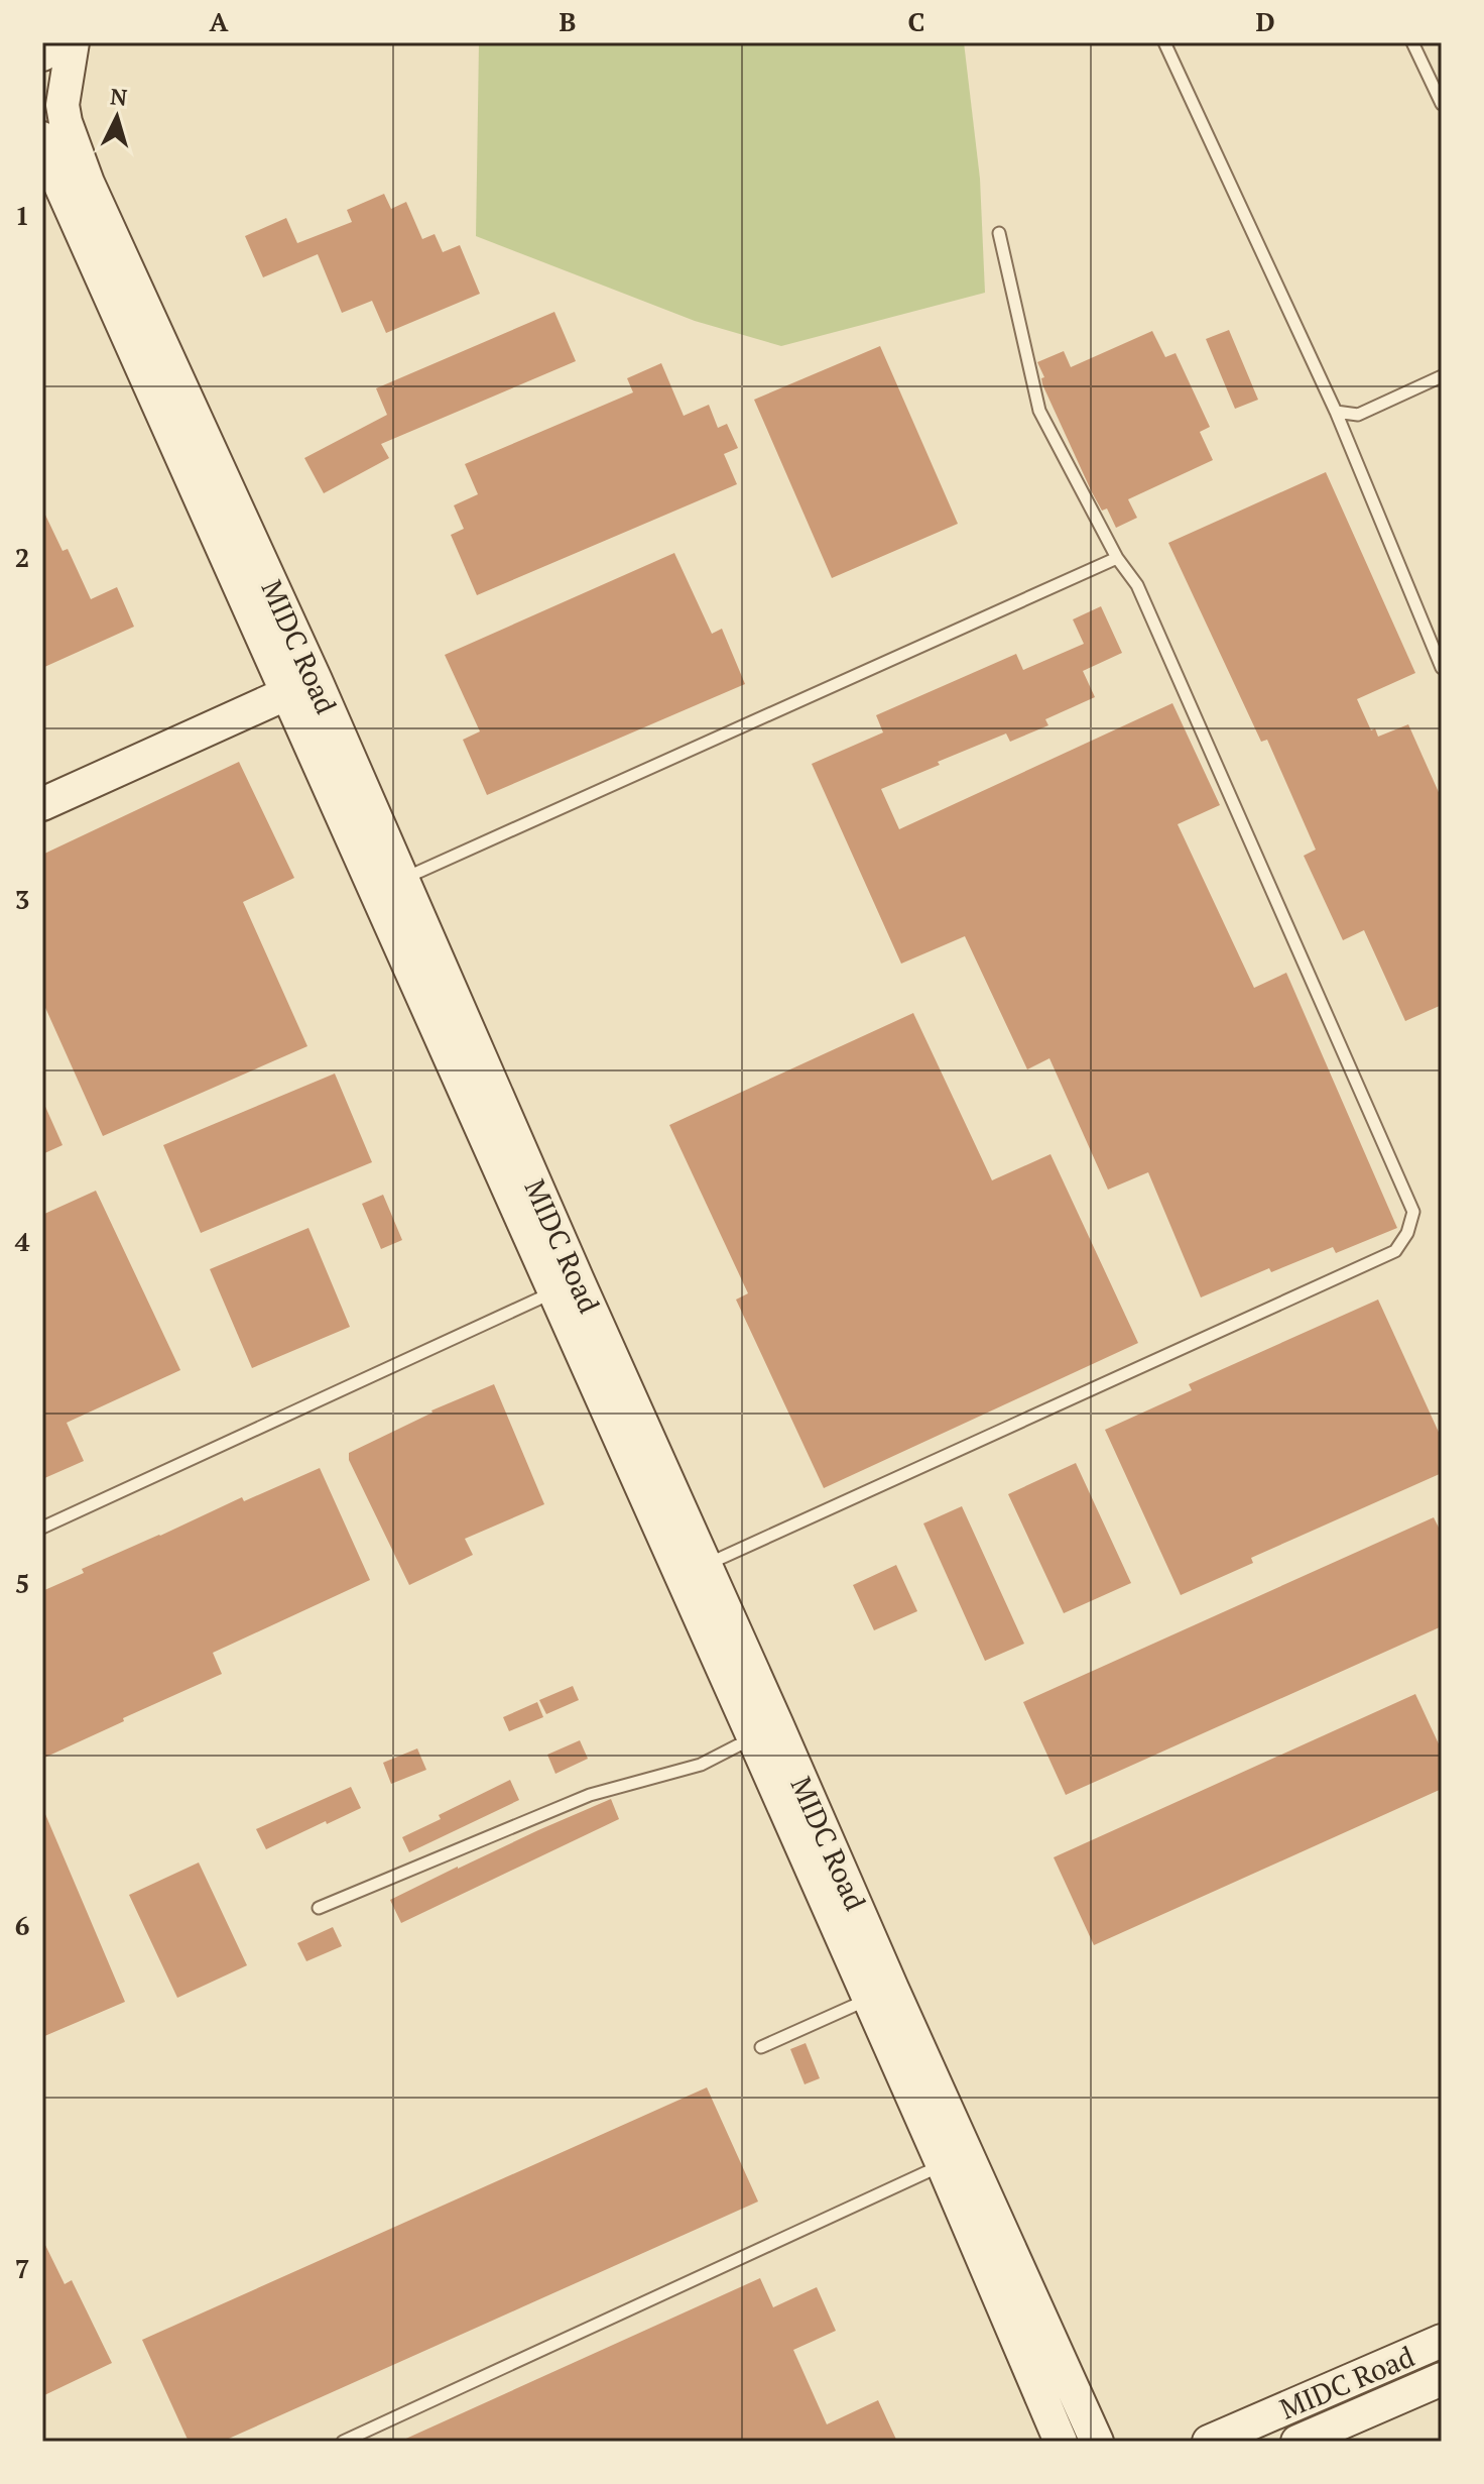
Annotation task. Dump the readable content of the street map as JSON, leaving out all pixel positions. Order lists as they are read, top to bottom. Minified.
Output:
{"streets":{"street":["MIDC Road"]},"north":"top","grid":{"columns":["A","B","C","D"],"rows":["1","2","3","4","5","6","7"]}}
